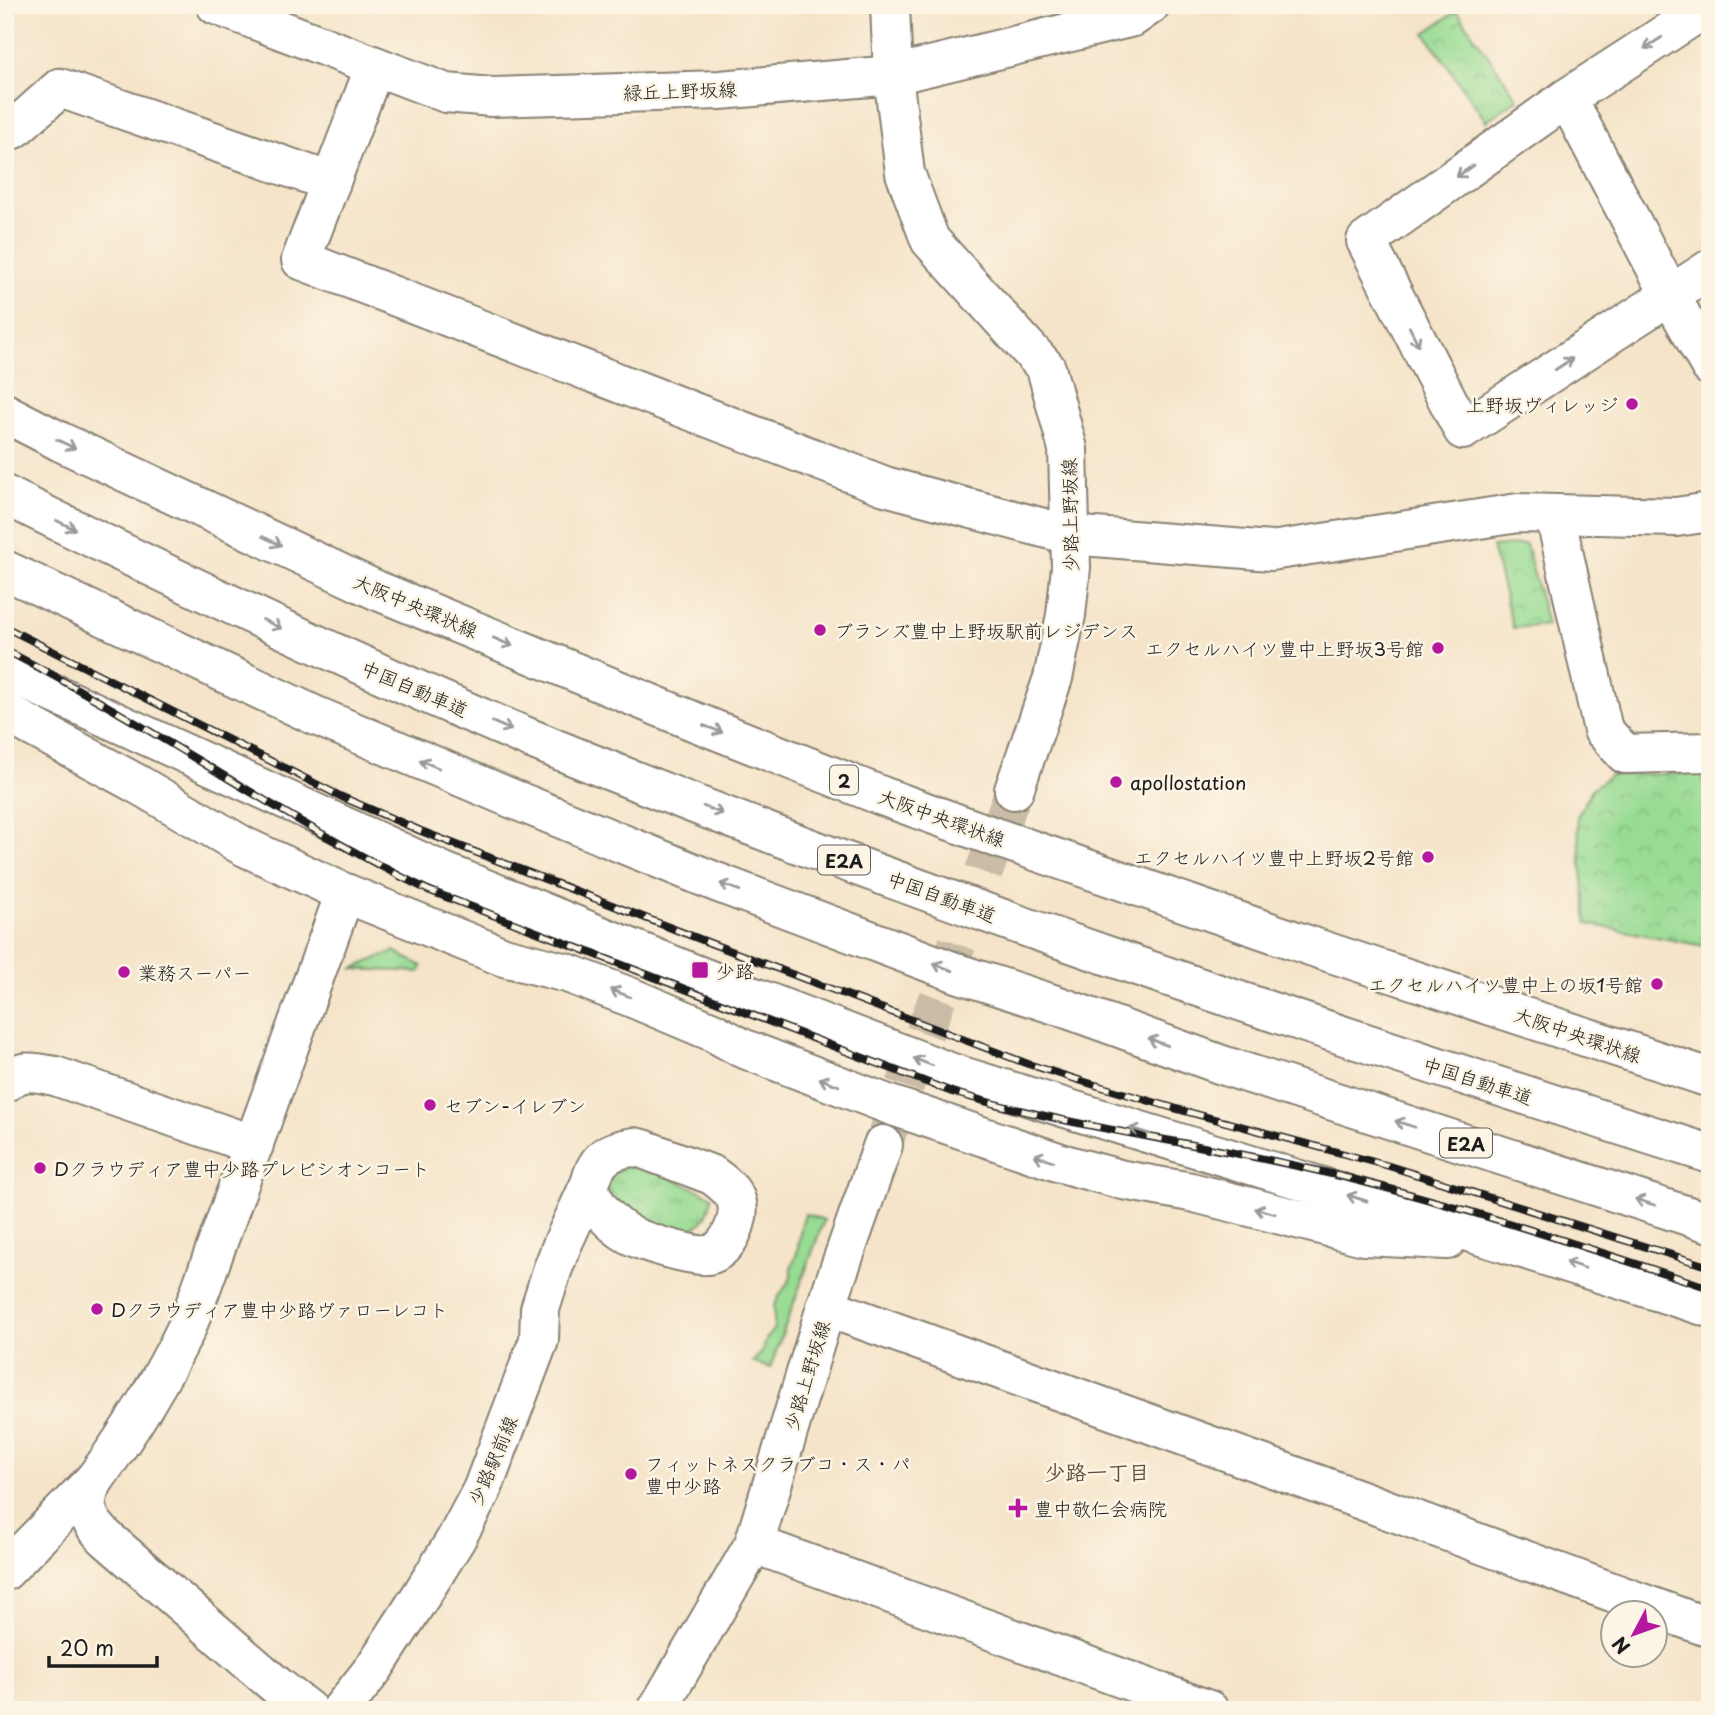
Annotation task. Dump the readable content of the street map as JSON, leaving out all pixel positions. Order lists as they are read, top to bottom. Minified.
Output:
{"streets":{"main road":["緑丘上野坂線","少路上野坂線","大阪中央環状線","中国自動車道","2","E2A","少路駅前線"]},"crossings":[["緑丘上野坂線","少路上野坂線"]],"districts":["少路一丁目"],"places":{"other":["上野坂ヴィレッジ","ブランズ豊中上野坂駅前レジデンス","エクセルハイツ豊中上野坂3号館","apollostation","エクセルハイツ豊中上野坂2号館","業務スーパー","エクセルハイツ豊中上の坂1号館","セブン-イレブン","Dクラウディア豊中少路プレビシオンコート","Dクラウディア豊中少路ヴァローレコト","フィットネスクラブコ・ス・パ 豊中少路"],"transit":["少路"],"health":["豊中敬仁会病院"]},"scale_bar":"20 m","north":"bottom left"}
